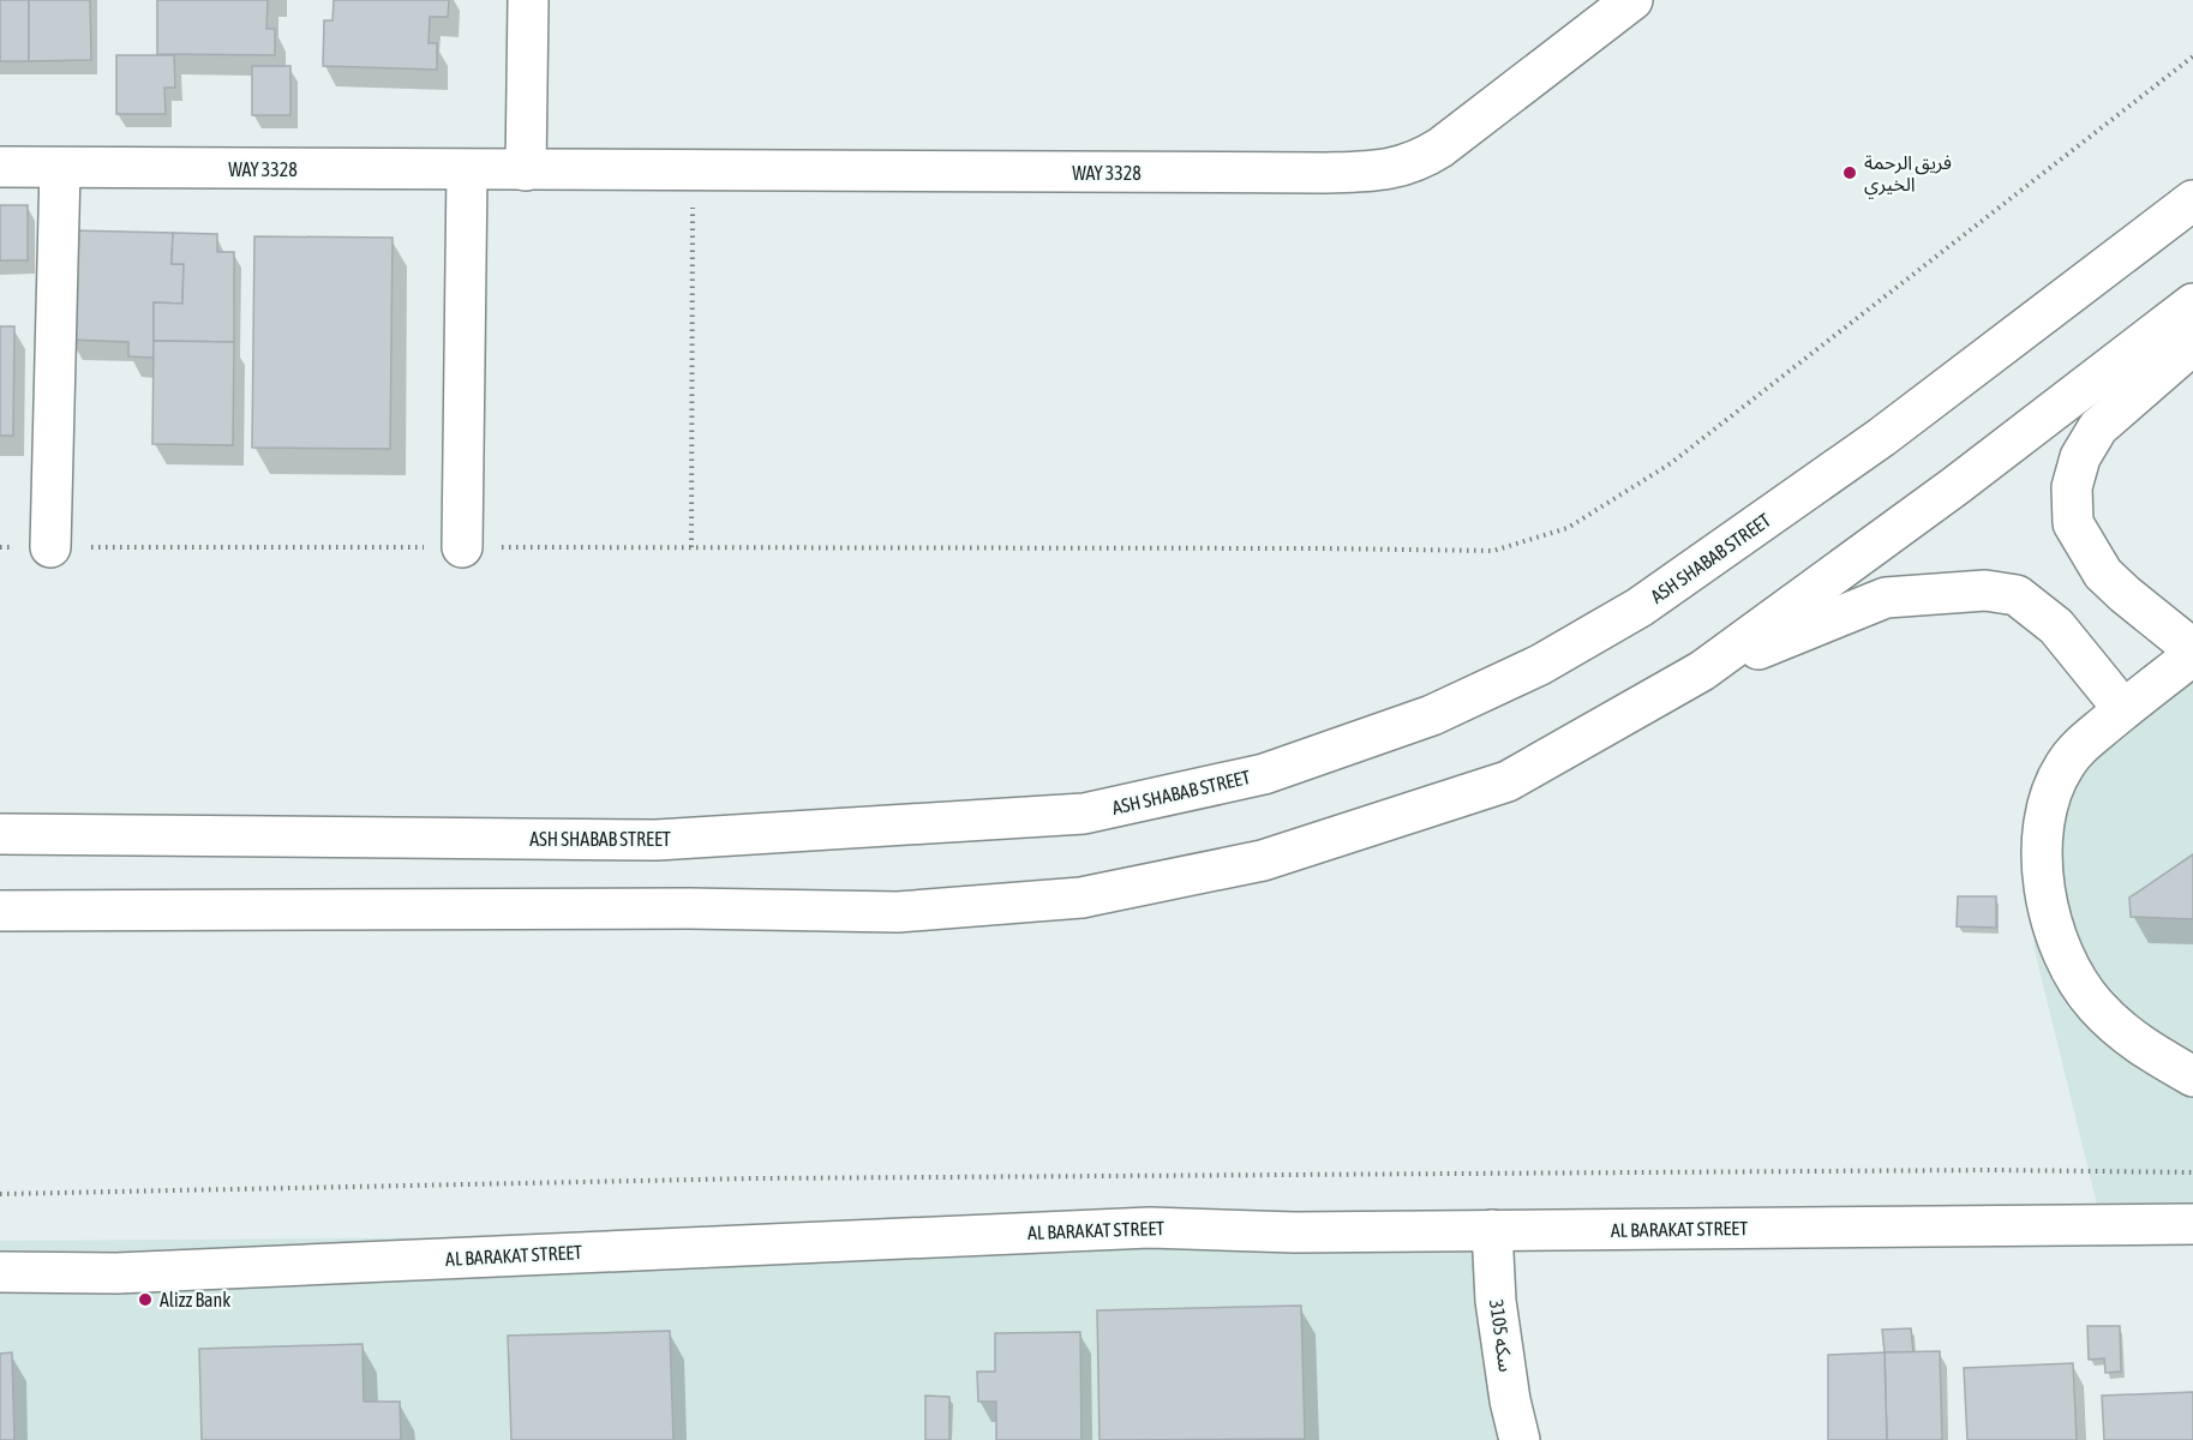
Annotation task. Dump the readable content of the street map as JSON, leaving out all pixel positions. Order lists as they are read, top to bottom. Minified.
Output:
{"streets":{"main road":["WAY 3328","ASH SHABAB STREET","AL BARAKAT STREET","سكه 3105"]},"crossings":[["AL BARAKAT STREET","سكه 3105"]],"places":["فريق الرحمة الخيري","Alizz Bank"]}
